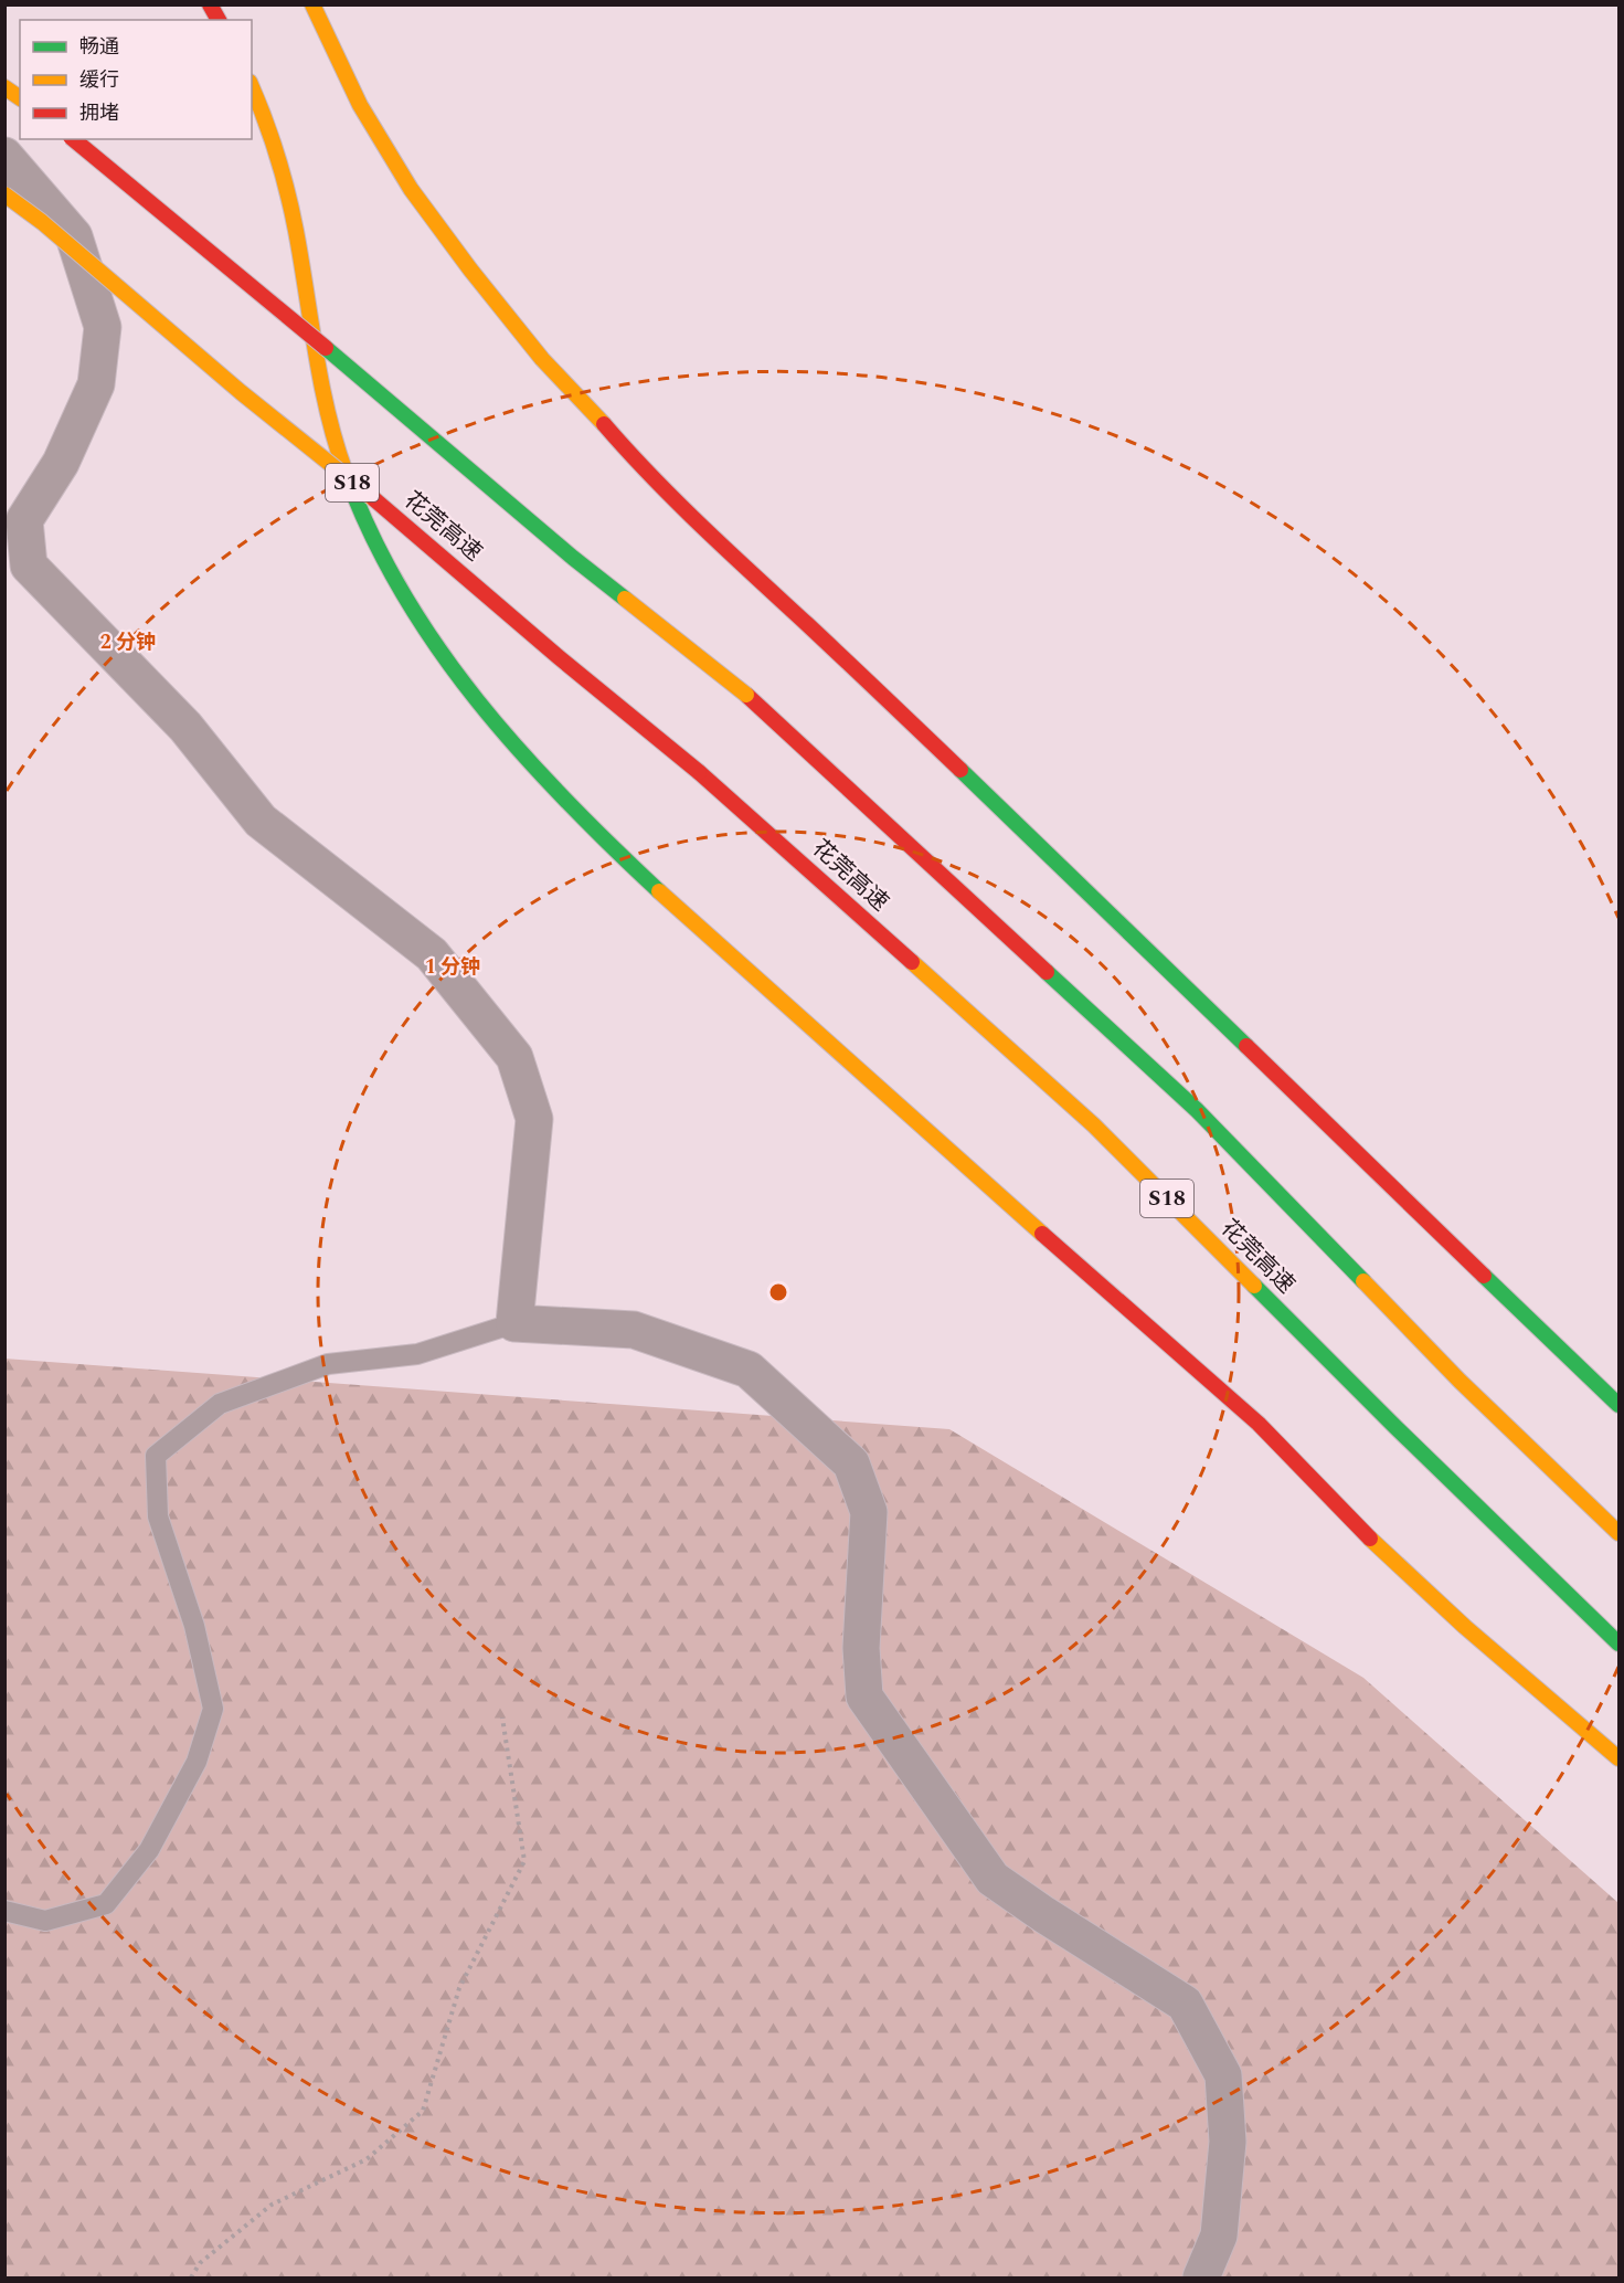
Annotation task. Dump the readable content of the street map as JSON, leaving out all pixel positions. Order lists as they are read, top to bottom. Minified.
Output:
{"streets":{"highway":["S18","花莞高速"]},"legend":["畅通","缓行","拥堵"],"rings":["2 分钟","1 分钟"]}
